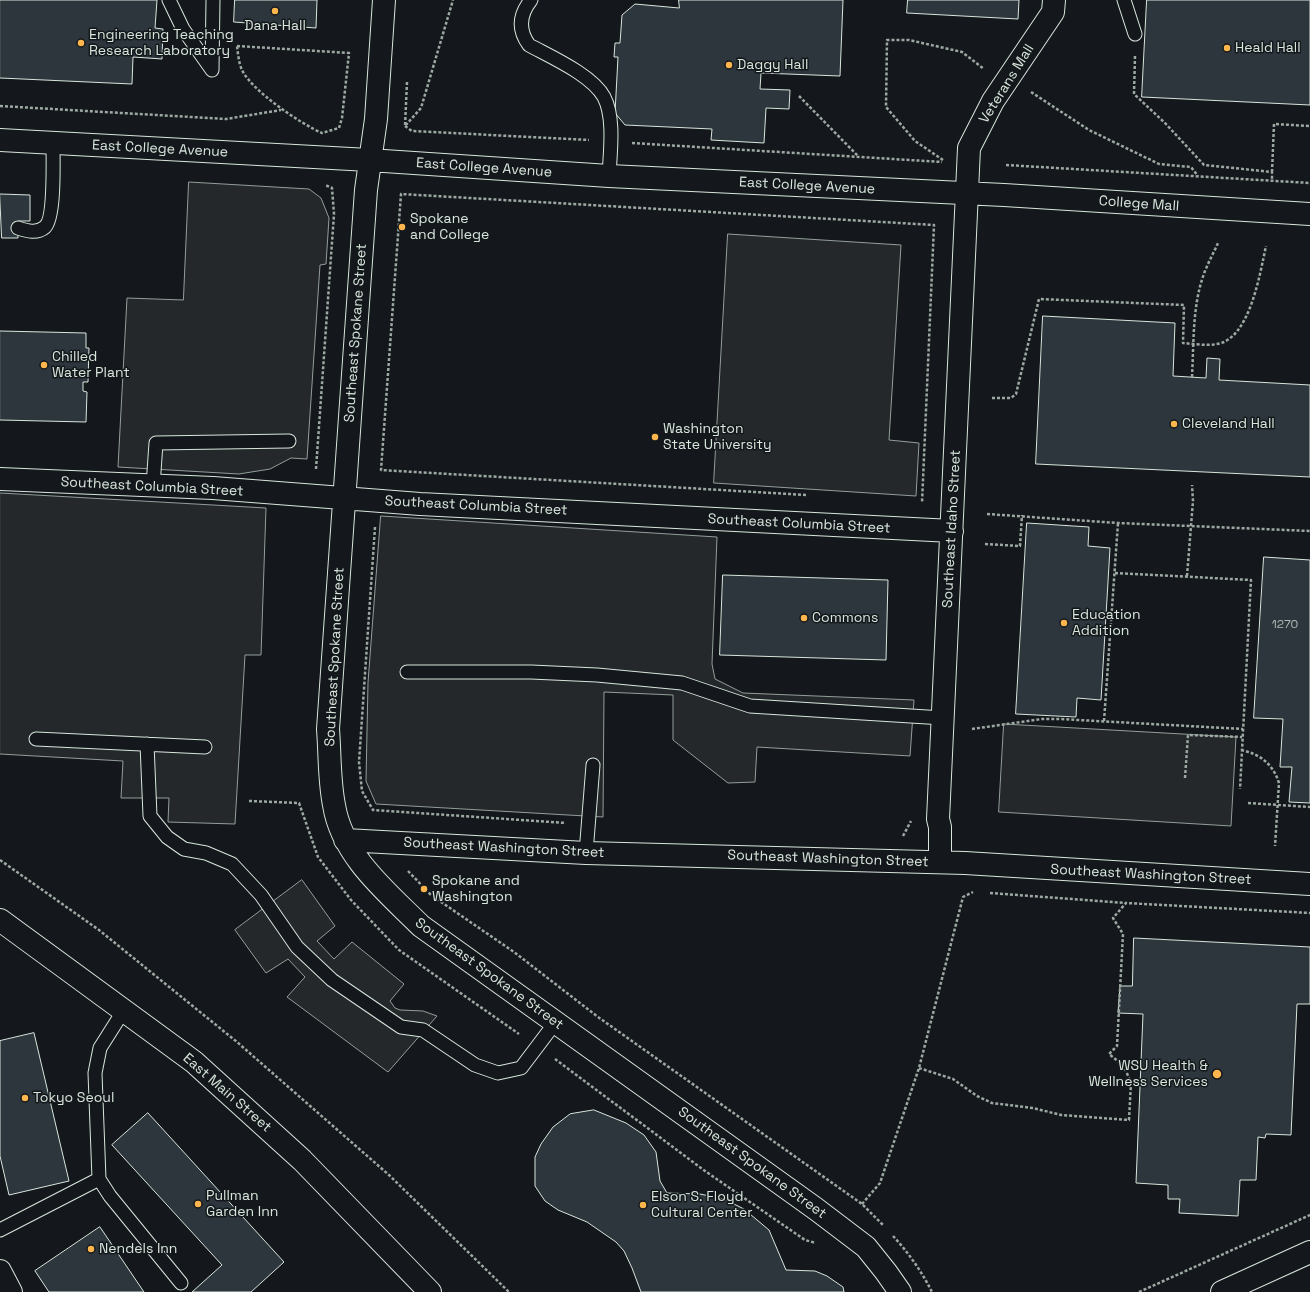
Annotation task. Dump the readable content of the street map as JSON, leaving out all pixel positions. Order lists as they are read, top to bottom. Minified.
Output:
{"streets":{"street":["Veterans Mall","East College Avenue","College Mall","Southeast Spokane Street","Southeast Columbia Street","Southeast Idaho Street","Southeast Washington Street","East Main Street"]},"crossings":[["Veterans Mall","East College Avenue"],["Veterans Mall","College Mall"],["Veterans Mall","Southeast Idaho Street"],["East College Avenue","College Mall"],["East College Avenue","Southeast Spokane Street"],["East College Avenue","Southeast Idaho Street"],["College Mall","Southeast Idaho Street"],["Southeast Spokane Street","Southeast Columbia Street"],["Southeast Spokane Street","Southeast Washington Street"],["Southeast Columbia Street","Southeast Idaho Street"],["Southeast Idaho Street","Southeast Washington Street"]],"places":["Dana Hall","Engineering Teaching Research Laboratory","Heald Hall","Daggy Hall","Spokane and College","Chilled Water Plant","Cleveland Hall","Washington State University","Commons","Education Addition","Spokane and Washington","WSU Health & Wellness Services","Tokyo Seoul","Pullman Garden Inn","Elson S. Floyd Cultural Center","Nendels Inn"],"house_numbers":["1270"]}
